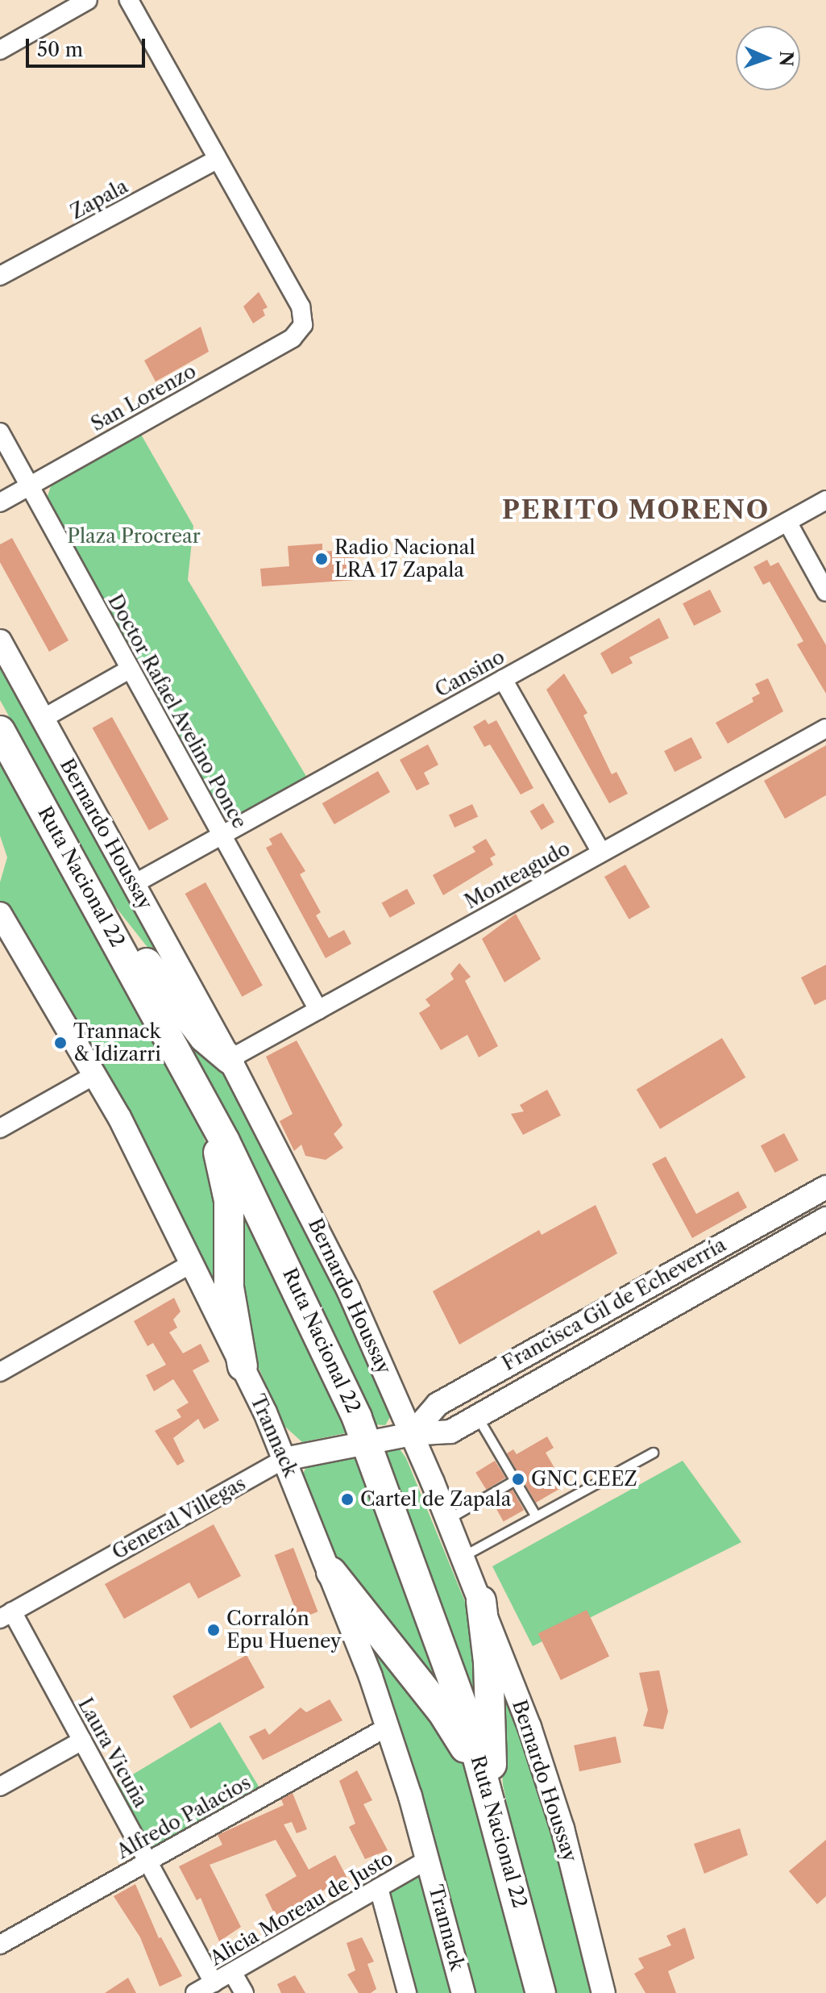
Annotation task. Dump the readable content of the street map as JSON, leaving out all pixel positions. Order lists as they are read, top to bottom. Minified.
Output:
{"streets":{"main road":["Ruta Nacional 22"],"street":["Zapala","San Lorenzo","Cansino","Doctor Rafael Avelino Ponce","Bernardo Houssay","Monteagudo","Francisca Gil de Echeverría","Trannack","General Villegas","Laura Vicuña","Alfredo Palacios","Alicia Moreau de Justo"]},"crossings":[["Zapala","San Lorenzo"],["San Lorenzo","Doctor Rafael Avelino Ponce"],["Cansino","Doctor Rafael Avelino Ponce"],["Cansino","Bernardo Houssay"],["Doctor Rafael Avelino Ponce","Monteagudo"],["Bernardo Houssay","Monteagudo"],["Bernardo Houssay","Francisca Gil de Echeverría"],["Ruta Nacional 22","Francisca Gil de Echeverría"],["Ruta Nacional 22","General Villegas"],["Francisca Gil de Echeverría","General Villegas"],["Trannack","General Villegas"],["Trannack","Alfredo Palacios"],["Trannack","Alicia Moreau de Justo"],["General Villegas","Laura Vicuña"],["Laura Vicuña","Alfredo Palacios"],["Laura Vicuña","Alicia Moreau de Justo"]],"districts":["PERITO MORENO"],"parks":["Plaza Procrear"],"places":["Radio Nacional LRA 17 Zapala","Trannack & Idizarri","GNC CEEZ","Cartel de Zapala","Corralón Epu Hueney"],"scale_bar":"50 m","north":"right"}
